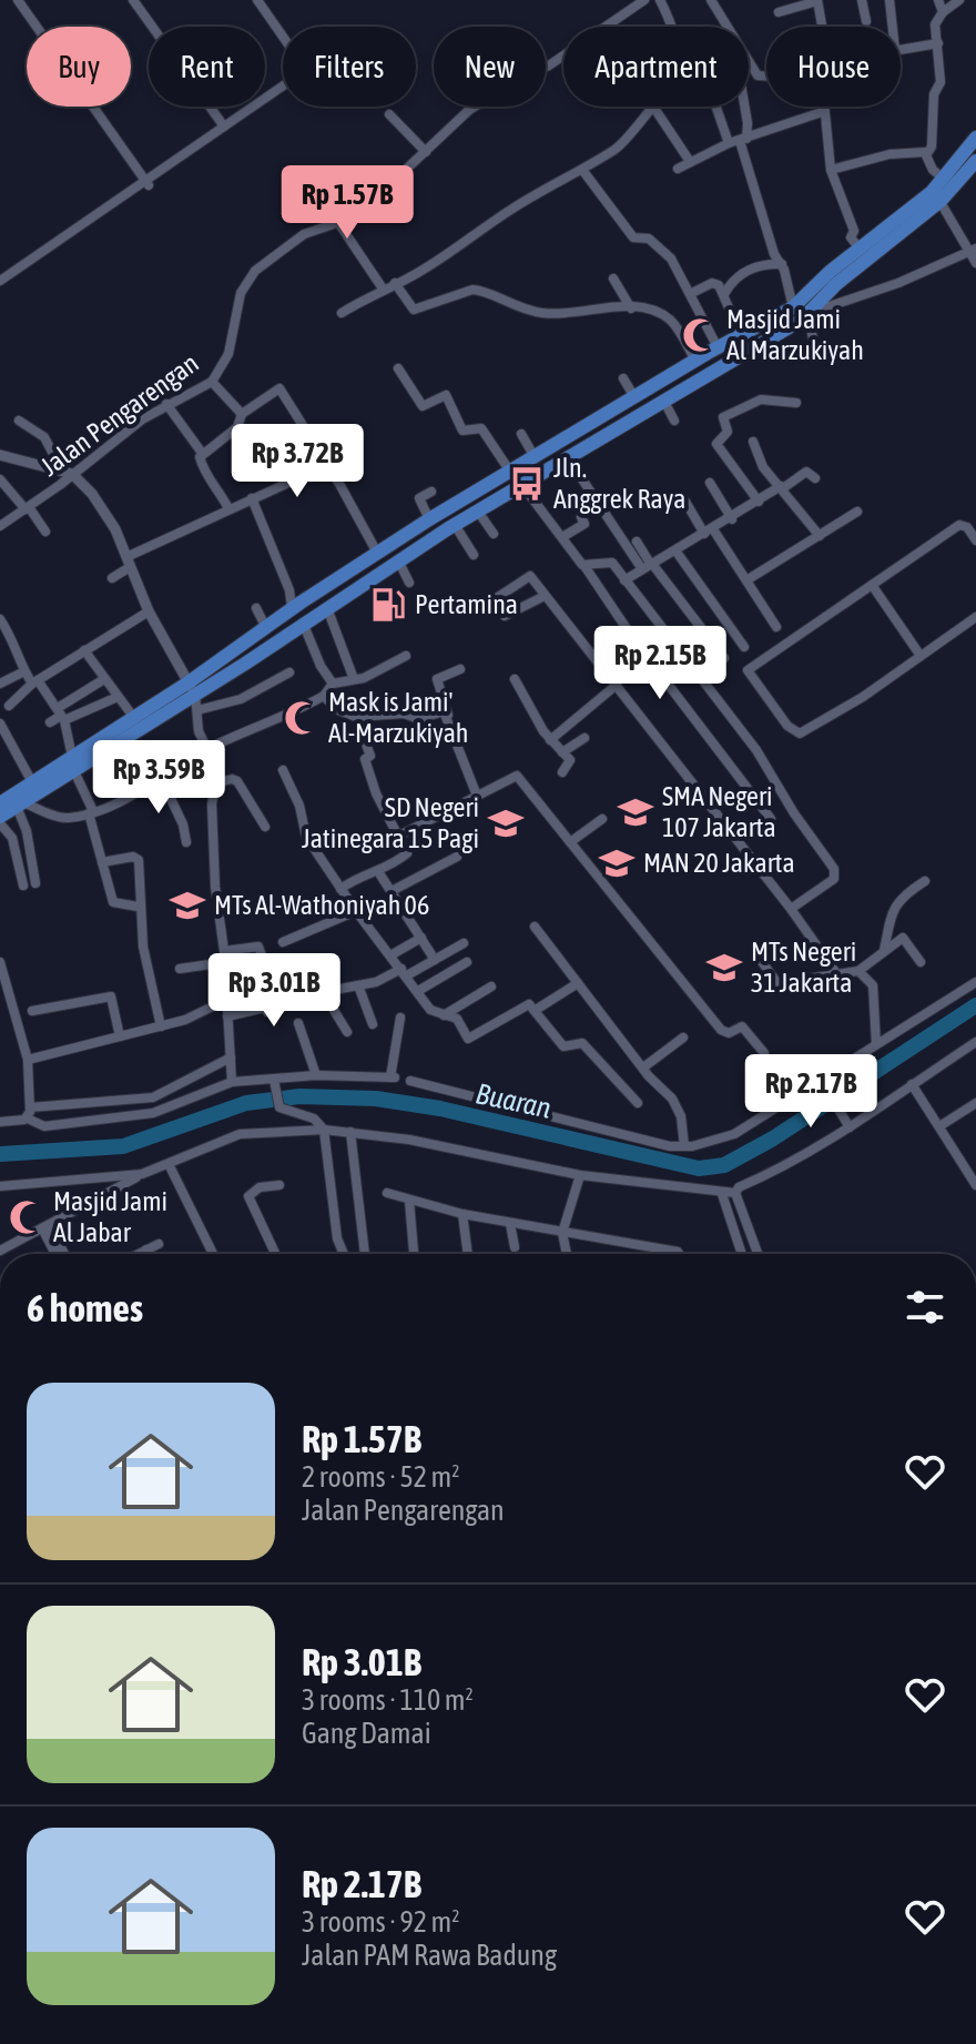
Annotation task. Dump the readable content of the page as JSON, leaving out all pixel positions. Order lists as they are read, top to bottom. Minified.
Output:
{"streets":{"street":["Jalan Pengarengan"]},"water":["Buaran"],"places":{"mosque":["Masjid Jami Al Marzukiyah","Mask is Jami' Al-Marzukiyah","Masjid Jami Al Jabar"],"bus stop":["Jln. Anggrek Raya"],"fuel station":["Pertamina"],"school or university":["SMA Negeri 107 Jakarta","SD Negeri Jatinegara 15 Pagi","MAN 20 Jakarta","MTs Al-Wathoniyah 06","MTs Negeri 31 Jakarta"]},"page":{"chip":["Buy","Rent","Filters","New","Apartment","House"],"price":["Rp 1.57B","Rp 3.72B","Rp 2.15B","Rp 3.59B","Rp 3.01B","Rp 2.17B"],"heading":"6 homes","list":[{"name":"Rp 1.57B","note":"2 rooms · 52 m² · Jalan Pengarengan"},{"name":"Rp 3.01B","note":"3 rooms · 110 m² · Gang Damai"},{"name":"Rp 2.17B","note":"3 rooms · 92 m² · Jalan PAM Rawa Badung"}]}}
